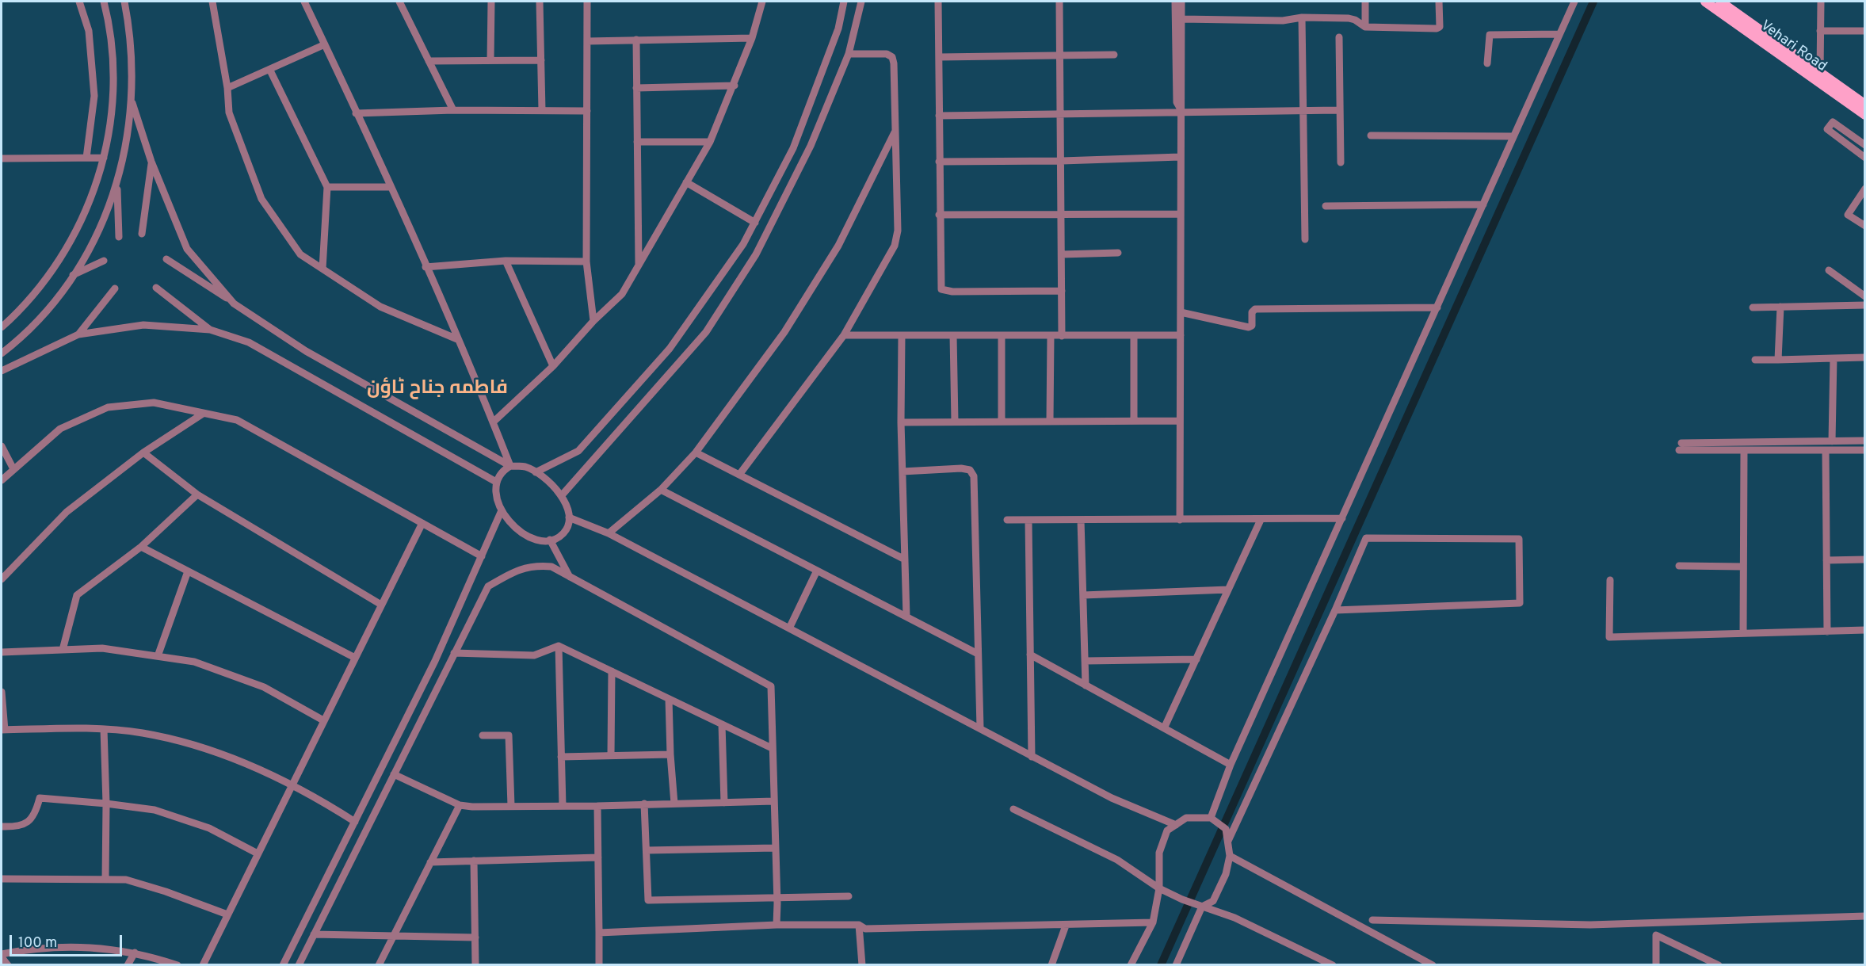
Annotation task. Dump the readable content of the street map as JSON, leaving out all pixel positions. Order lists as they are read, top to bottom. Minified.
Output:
{"streets":{"main road":["Vehari Road"]},"districts":["فاطمہ جناح ٹاؤن"],"scale_bar":"100 m"}
